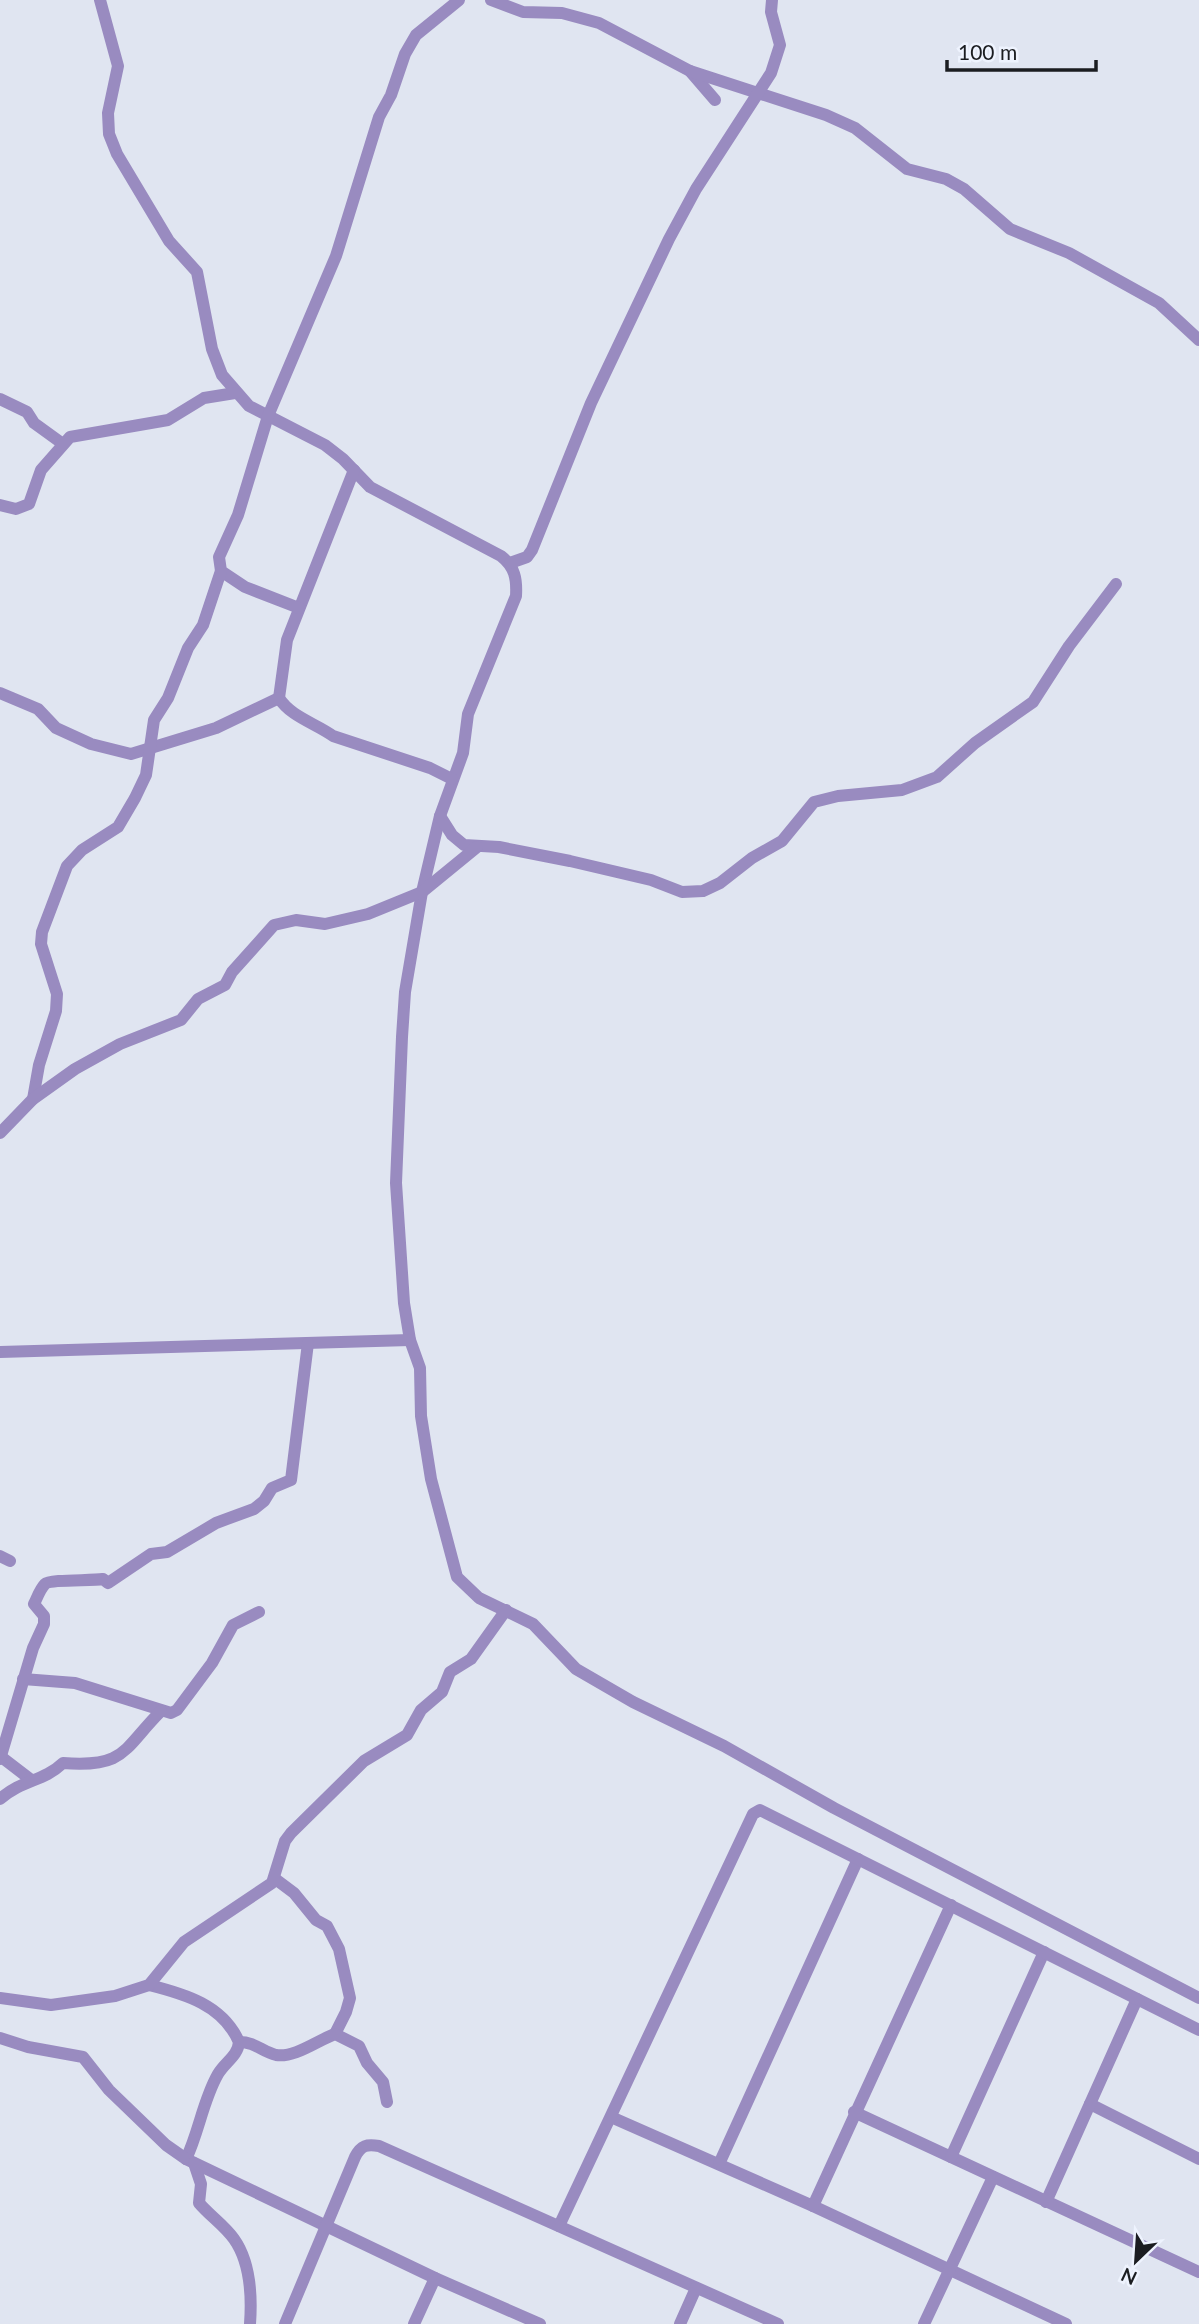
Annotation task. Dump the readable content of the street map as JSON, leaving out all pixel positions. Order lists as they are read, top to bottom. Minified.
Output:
{"scale_bar":"100 m","north":"bottom left"}
